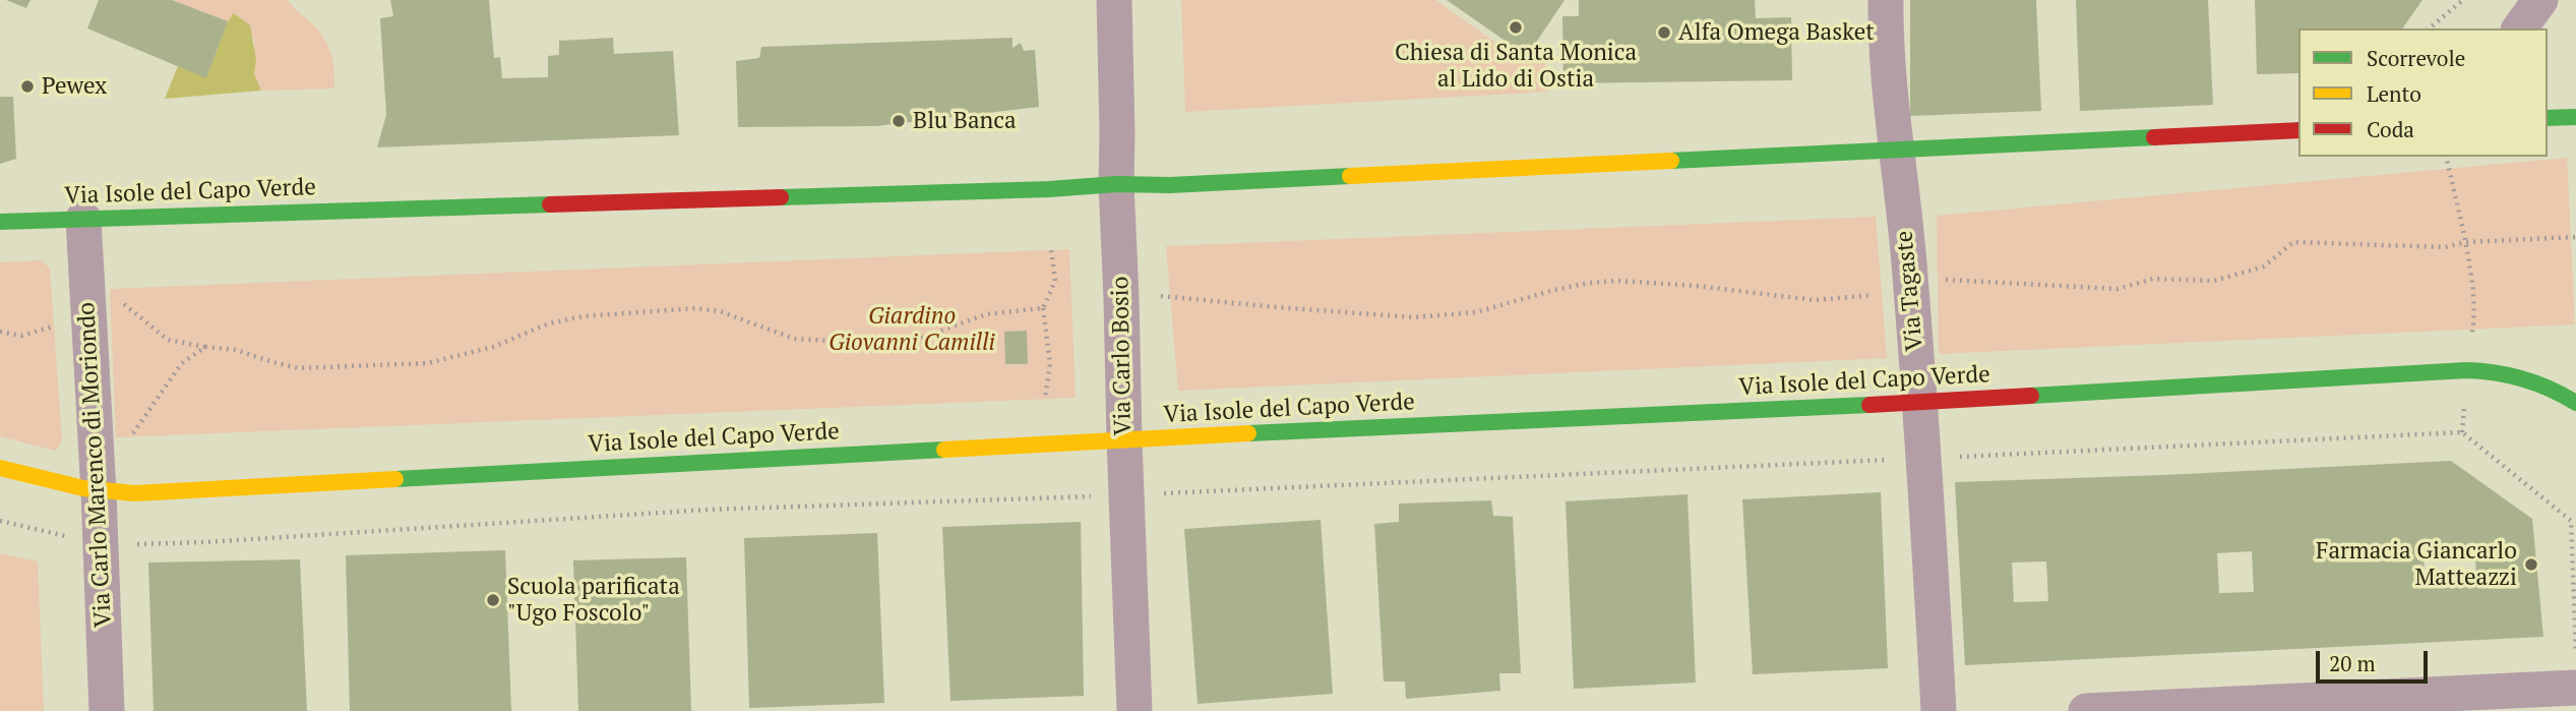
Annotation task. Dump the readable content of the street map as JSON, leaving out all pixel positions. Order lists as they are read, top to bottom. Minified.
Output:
{"streets":{"street":["Via Isole del Capo Verde","Via Tagaste","Via Carlo Bosio","Via Carlo Marenco di Moriondo"]},"crossings":[["Via Isole del Capo Verde","Via Tagaste"],["Via Isole del Capo Verde","Via Carlo Bosio"],["Via Isole del Capo Verde","Via Carlo Marenco di Moriondo"]],"parks":["Giardino Giovanni Camilli"],"places":["Chiesa di Santa Monica al Lido di Ostia","Alfa Omega Basket","Pewex","Blu Banca","Farmacia Giancarlo Matteazzi","Scuola parificata \"Ugo Foscolo\""],"legend":["Scorrevole","Lento","Coda"],"scale_bar":"20 m"}
